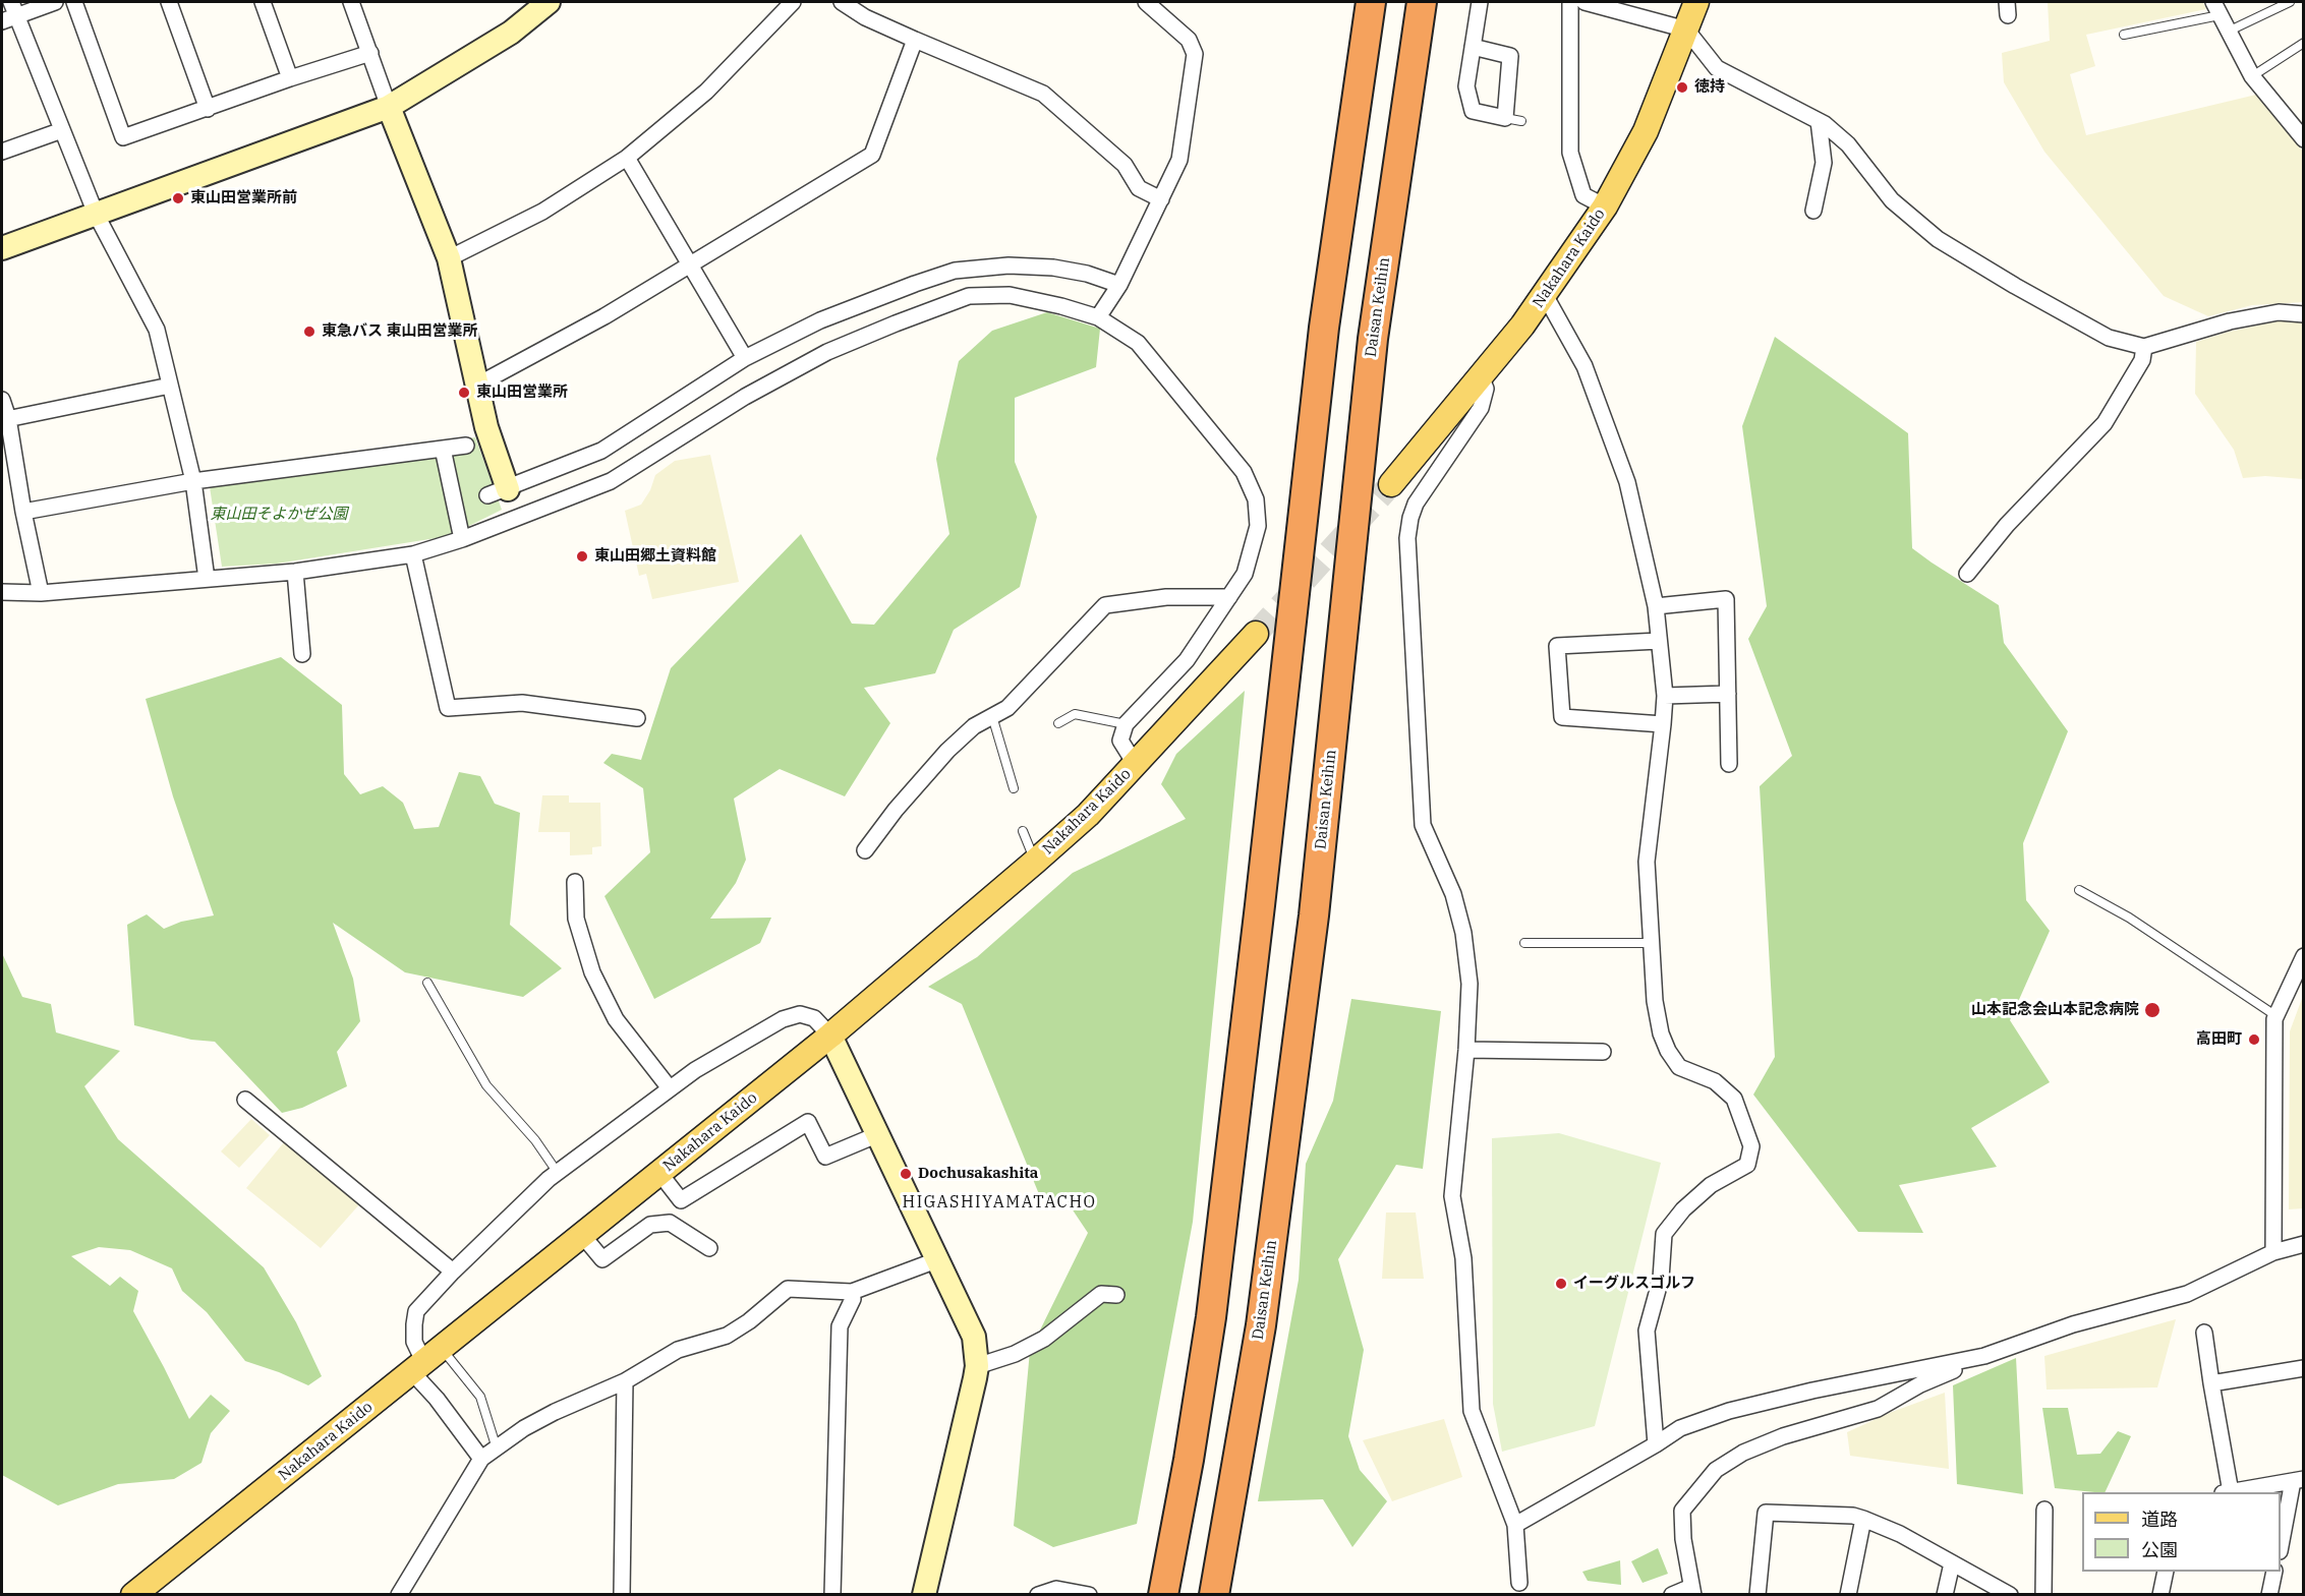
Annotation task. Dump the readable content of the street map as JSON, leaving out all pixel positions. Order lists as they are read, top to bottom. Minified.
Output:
{"streets":{"highway":["Daisan Keihin"],"main road":["Nakahara Kaido"]},"districts":["HIGASHIYAMATACHO"],"parks":["東山田そよかぜ公園"],"places":["徳持","東山田営業所前","東急バス 東山田営業所","東山田営業所","東山田郷土資料館","山本記念会山本記念病院","高田町","Dochusakashita","イーグルスゴルフ"],"legend":["道路","公園"]}
